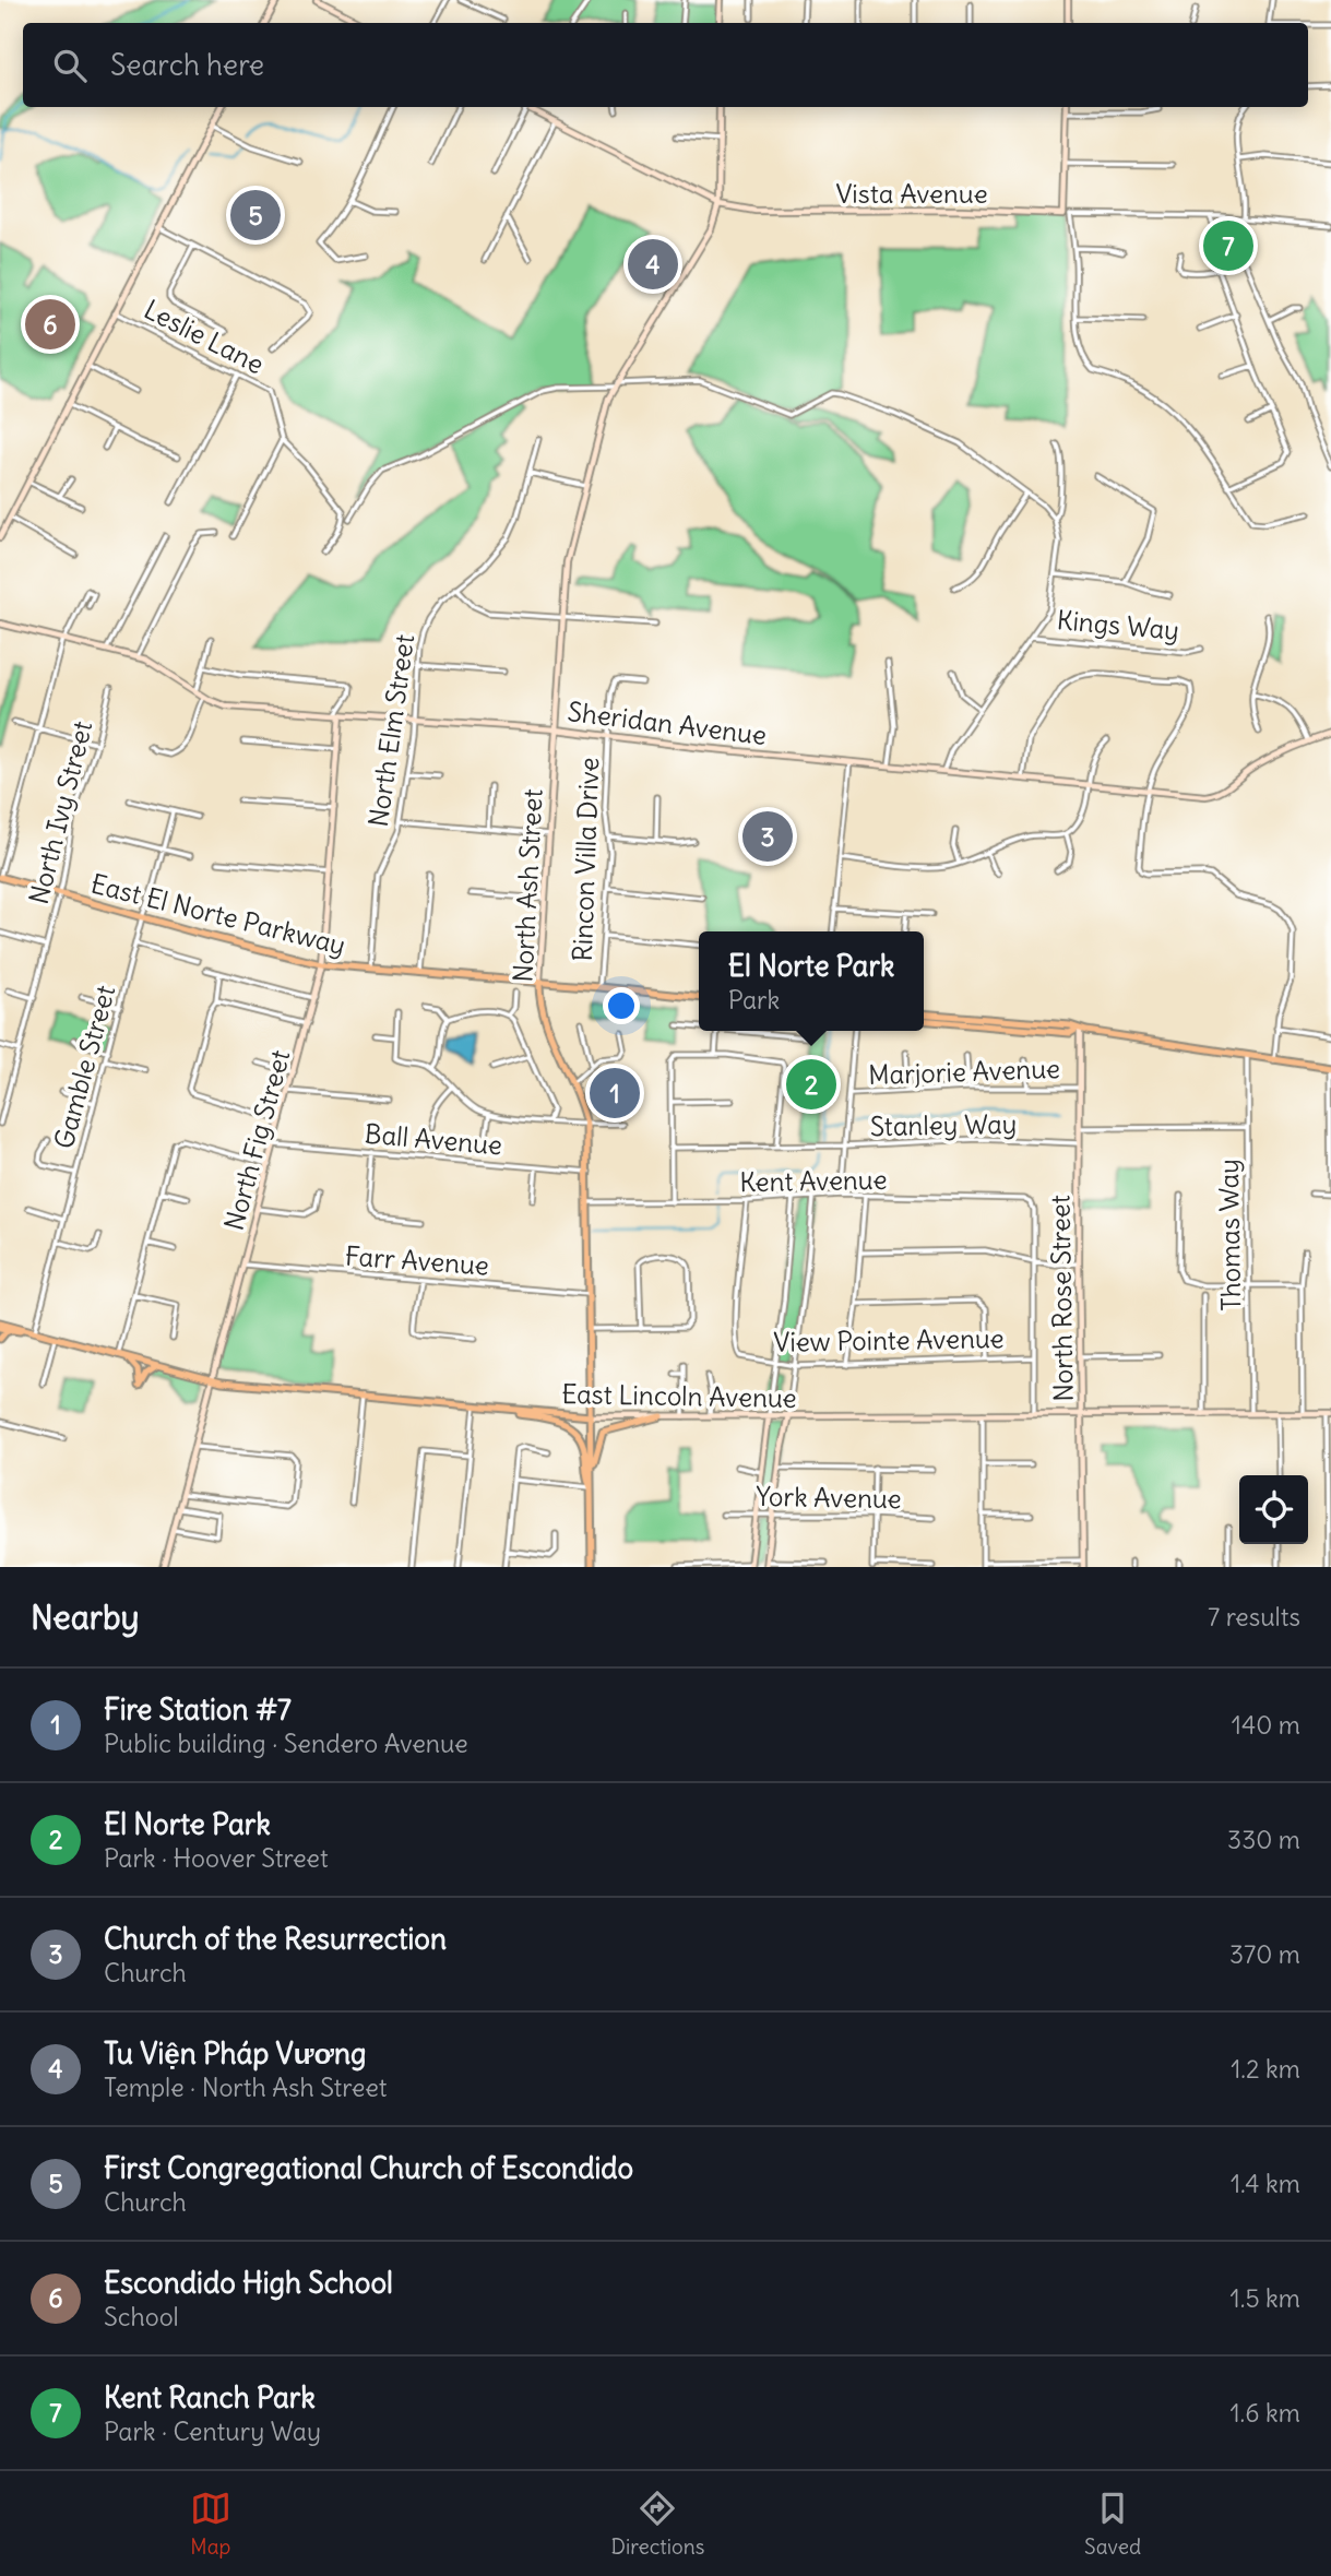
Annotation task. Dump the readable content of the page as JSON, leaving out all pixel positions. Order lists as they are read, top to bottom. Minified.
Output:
{"streets":{"main road":["North Ash Street","East El Norte Parkway","East Lincoln Avenue"],"street":["Vista Avenue","Leslie Lane","Kings Way","Sheridan Avenue","North Elm Street","North Ivy Street","Rincon Villa Drive","Gamble Street","Marjorie Avenue","Stanley Way","Ball Avenue","North Fig Street","Kent Avenue","Thomas Way","Farr Avenue","North Rose Street","View Pointe Avenue","York Avenue"]},"crossings":[["Vista Avenue","North Ash Street"],["Sheridan Avenue","North Elm Street"],["Sheridan Avenue","Rincon Villa Drive"],["Sheridan Avenue","North Ash Street"],["Sheridan Avenue","North Fig Street"],["North Elm Street","East El Norte Parkway"],["North Ivy Street","East El Norte Parkway"],["Rincon Villa Drive","East El Norte Parkway"],["North Ash Street","East El Norte Parkway"],["North Ash Street","Ball Avenue"],["North Ash Street","Kent Avenue"],["North Ash Street","Farr Avenue"],["North Ash Street","East Lincoln Avenue"],["East El Norte Parkway","Gamble Street"],["East El Norte Parkway","North Fig Street"],["Gamble Street","East Lincoln Avenue"],["Marjorie Avenue","North Rose Street"],["Stanley Way","North Rose Street"],["Ball Avenue","North Fig Street"],["North Fig Street","Farr Avenue"],["North Fig Street","East Lincoln Avenue"],["Kent Avenue","View Pointe Avenue"],["Thomas Way","East Lincoln Avenue"],["North Rose Street","East Lincoln Avenue"]],"page":{"search":"Search here","pins":["5","7","4","6","3","2","1"],"popup":["El Norte Park","Park"],"heading":["Nearby","7 results"],"list":[{"mark":"1","name":"Fire Station #7","note":"Public building · Sendero Avenue","value":"140 m"},{"mark":"2","name":"El Norte Park","note":"Park · Hoover Street","value":"330 m"},{"mark":"3","name":"Church of the Resurrection","note":"Church","value":"370 m"},{"mark":"4","name":"Tu Viện Pháp Vương","note":"Temple · North Ash Street","value":"1.2 km"},{"mark":"5","name":"First Congregational Church of Escondido","note":"Church","value":"1.4 km"},{"mark":"6","name":"Escondido High School","note":"School","value":"1.5 km"},{"mark":"7","name":"Kent Ranch Park","note":"Park · Century Way","value":"1.6 km"}],"nav":["Map","Directions","Saved"]}}
